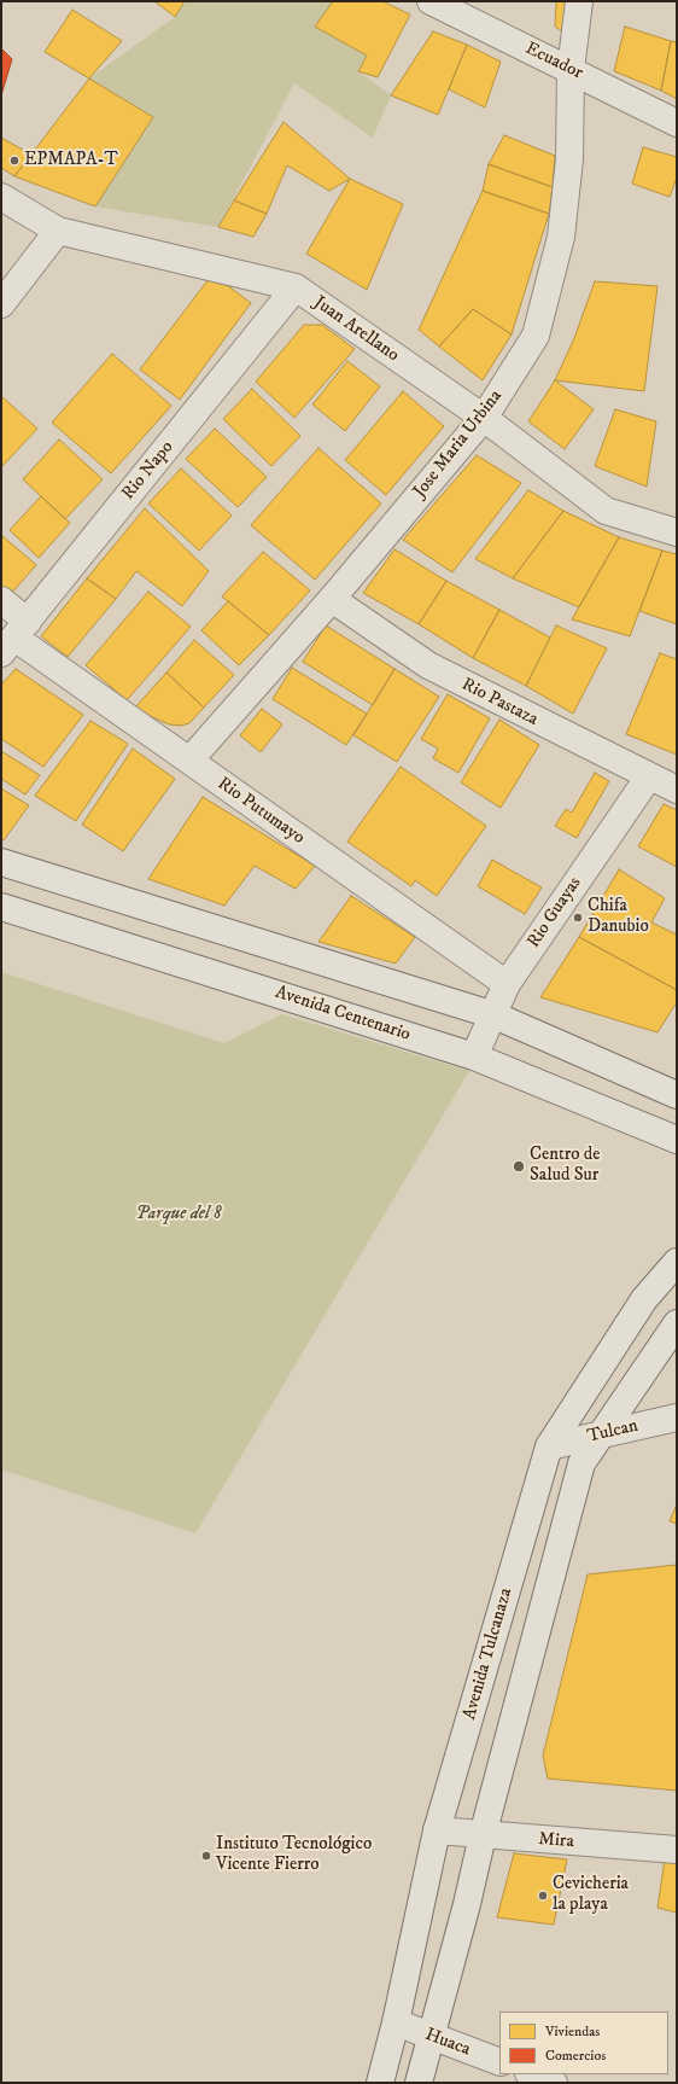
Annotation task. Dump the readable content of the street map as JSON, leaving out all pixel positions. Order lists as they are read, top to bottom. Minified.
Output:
{"streets":{"street":["Ecuador","Juan Arellano","Jose Maria Urbina","Rio Napo","Rio Pastaza","Rio Putumayo","Rio Guayas","Avenida Centenario","Tulcan","Avenida Tulcanaza","Mira","Huaca"]},"crossings":[["Ecuador","Jose Maria Urbina"],["Juan Arellano","Jose Maria Urbina"],["Juan Arellano","Rio Napo"],["Jose Maria Urbina","Rio Pastaza"],["Jose Maria Urbina","Rio Putumayo"],["Rio Napo","Rio Putumayo"],["Rio Pastaza","Rio Guayas"],["Rio Putumayo","Rio Guayas"],["Rio Guayas","Avenida Centenario"],["Tulcan","Avenida Tulcanaza"],["Avenida Tulcanaza","Mira"],["Avenida Tulcanaza","Huaca"]],"parks":["Parque del 8"],"places":["EPMAPA-T","Chifa Danubio","Centro de Salud Sur","Instituto Tecnológico Vicente Fierro","Cevicheria la playa"],"legend":["Viviendas","Comercios"]}
